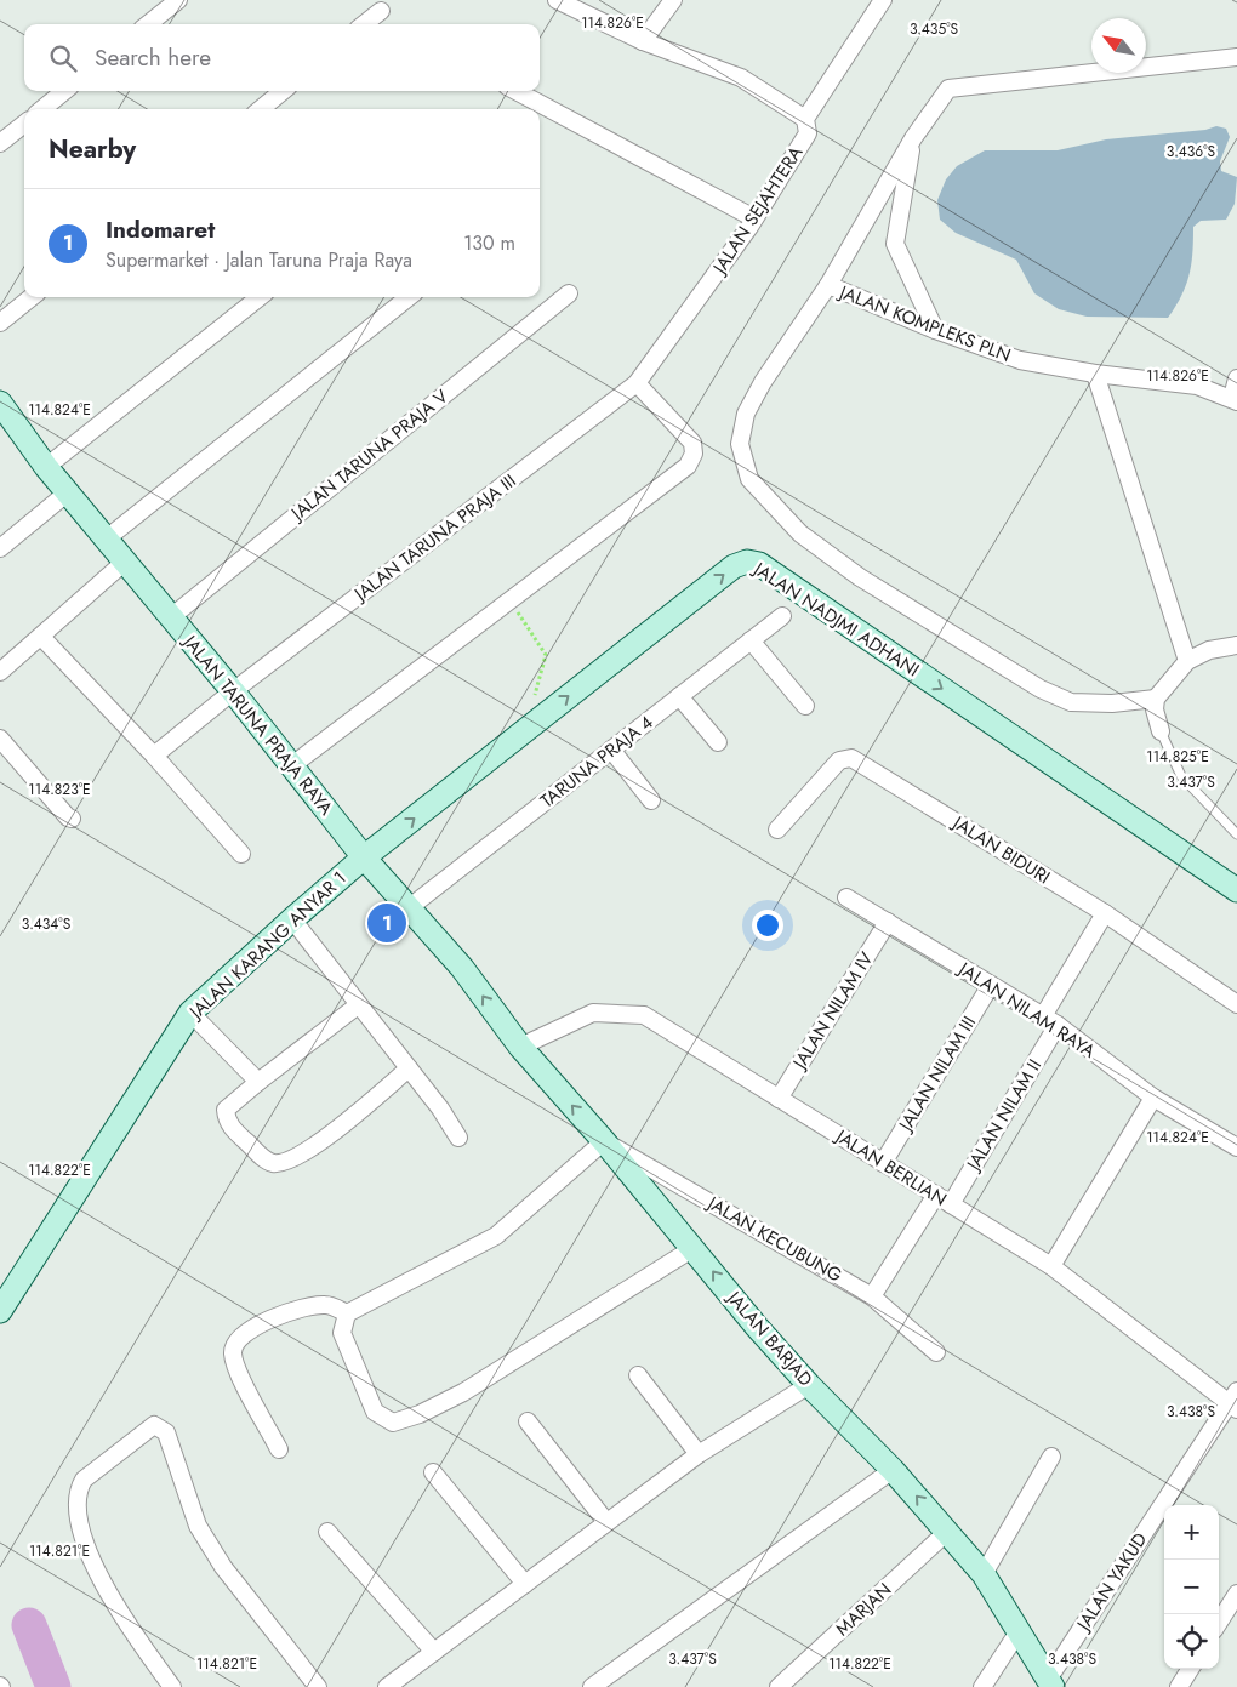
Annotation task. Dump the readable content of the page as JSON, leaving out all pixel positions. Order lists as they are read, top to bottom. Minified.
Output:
{"streets":{"main road":["JALAN NADJMI ADHANI","JALAN TARUNA PRAJA RAYA","JALAN KARANG ANYAR 1","JALAN BARJAD"],"street":["JALAN SEJAHTERA","JALAN KOMPLEKS PLN","JALAN TARUNA PRAJA V","JALAN TARUNA PRAJA III","TARUNA PRAJA 4","JALAN BIDURI","JALAN NILAM IV","JALAN NILAM RAYA","JALAN NILAM III","JALAN NILAM II","JALAN BERLIAN","JALAN KECUBUNG","JALAN YAKUD","MARJAN"]},"crossings":[["JALAN SEJAHTERA","JALAN TARUNA PRAJA III"],["JALAN TARUNA PRAJA V","JALAN TARUNA PRAJA RAYA"],["JALAN TARUNA PRAJA III","JALAN TARUNA PRAJA RAYA"],["JALAN NADJMI ADHANI","JALAN TARUNA PRAJA RAYA"],["JALAN NADJMI ADHANI","JALAN KARANG ANYAR 1"],["JALAN TARUNA PRAJA RAYA","TARUNA PRAJA 4"],["JALAN TARUNA PRAJA RAYA","JALAN KARANG ANYAR 1"],["JALAN TARUNA PRAJA RAYA","JALAN BERLIAN"],["JALAN TARUNA PRAJA RAYA","JALAN BARJAD"],["JALAN BIDURI","JALAN NILAM II"],["JALAN NILAM IV","JALAN NILAM RAYA"],["JALAN NILAM IV","JALAN BERLIAN"],["JALAN NILAM RAYA","JALAN NILAM III"],["JALAN NILAM RAYA","JALAN NILAM II"],["JALAN NILAM III","JALAN BERLIAN"],["JALAN NILAM II","JALAN BERLIAN"],["JALAN NILAM II","JALAN KECUBUNG"],["JALAN BERLIAN","JALAN BARJAD"],["JALAN BERLIAN","JALAN YAKUD"],["JALAN KECUBUNG","JALAN BARJAD"],["JALAN BARJAD","JALAN YAKUD"],["JALAN BARJAD","MARJAN"]],"one_way":["JALAN NADJMI ADHANI","JALAN BARJAD"],"north":"top left","page":{"search":"Search here","heading":"Nearby","list":[{"mark":"1","name":"Indomaret","note":"Supermarket · Jalan Taruna Praja Raya","value":"130 m"}],"pins":"1","map_buttons":["+","−"]},"coordinates":["114.826°E","3.435°S","3.436°S","114.824°E","114.825°E","3.437°S","114.823°E","3.434°S","114.822°E","3.438°S","114.821°E"]}
